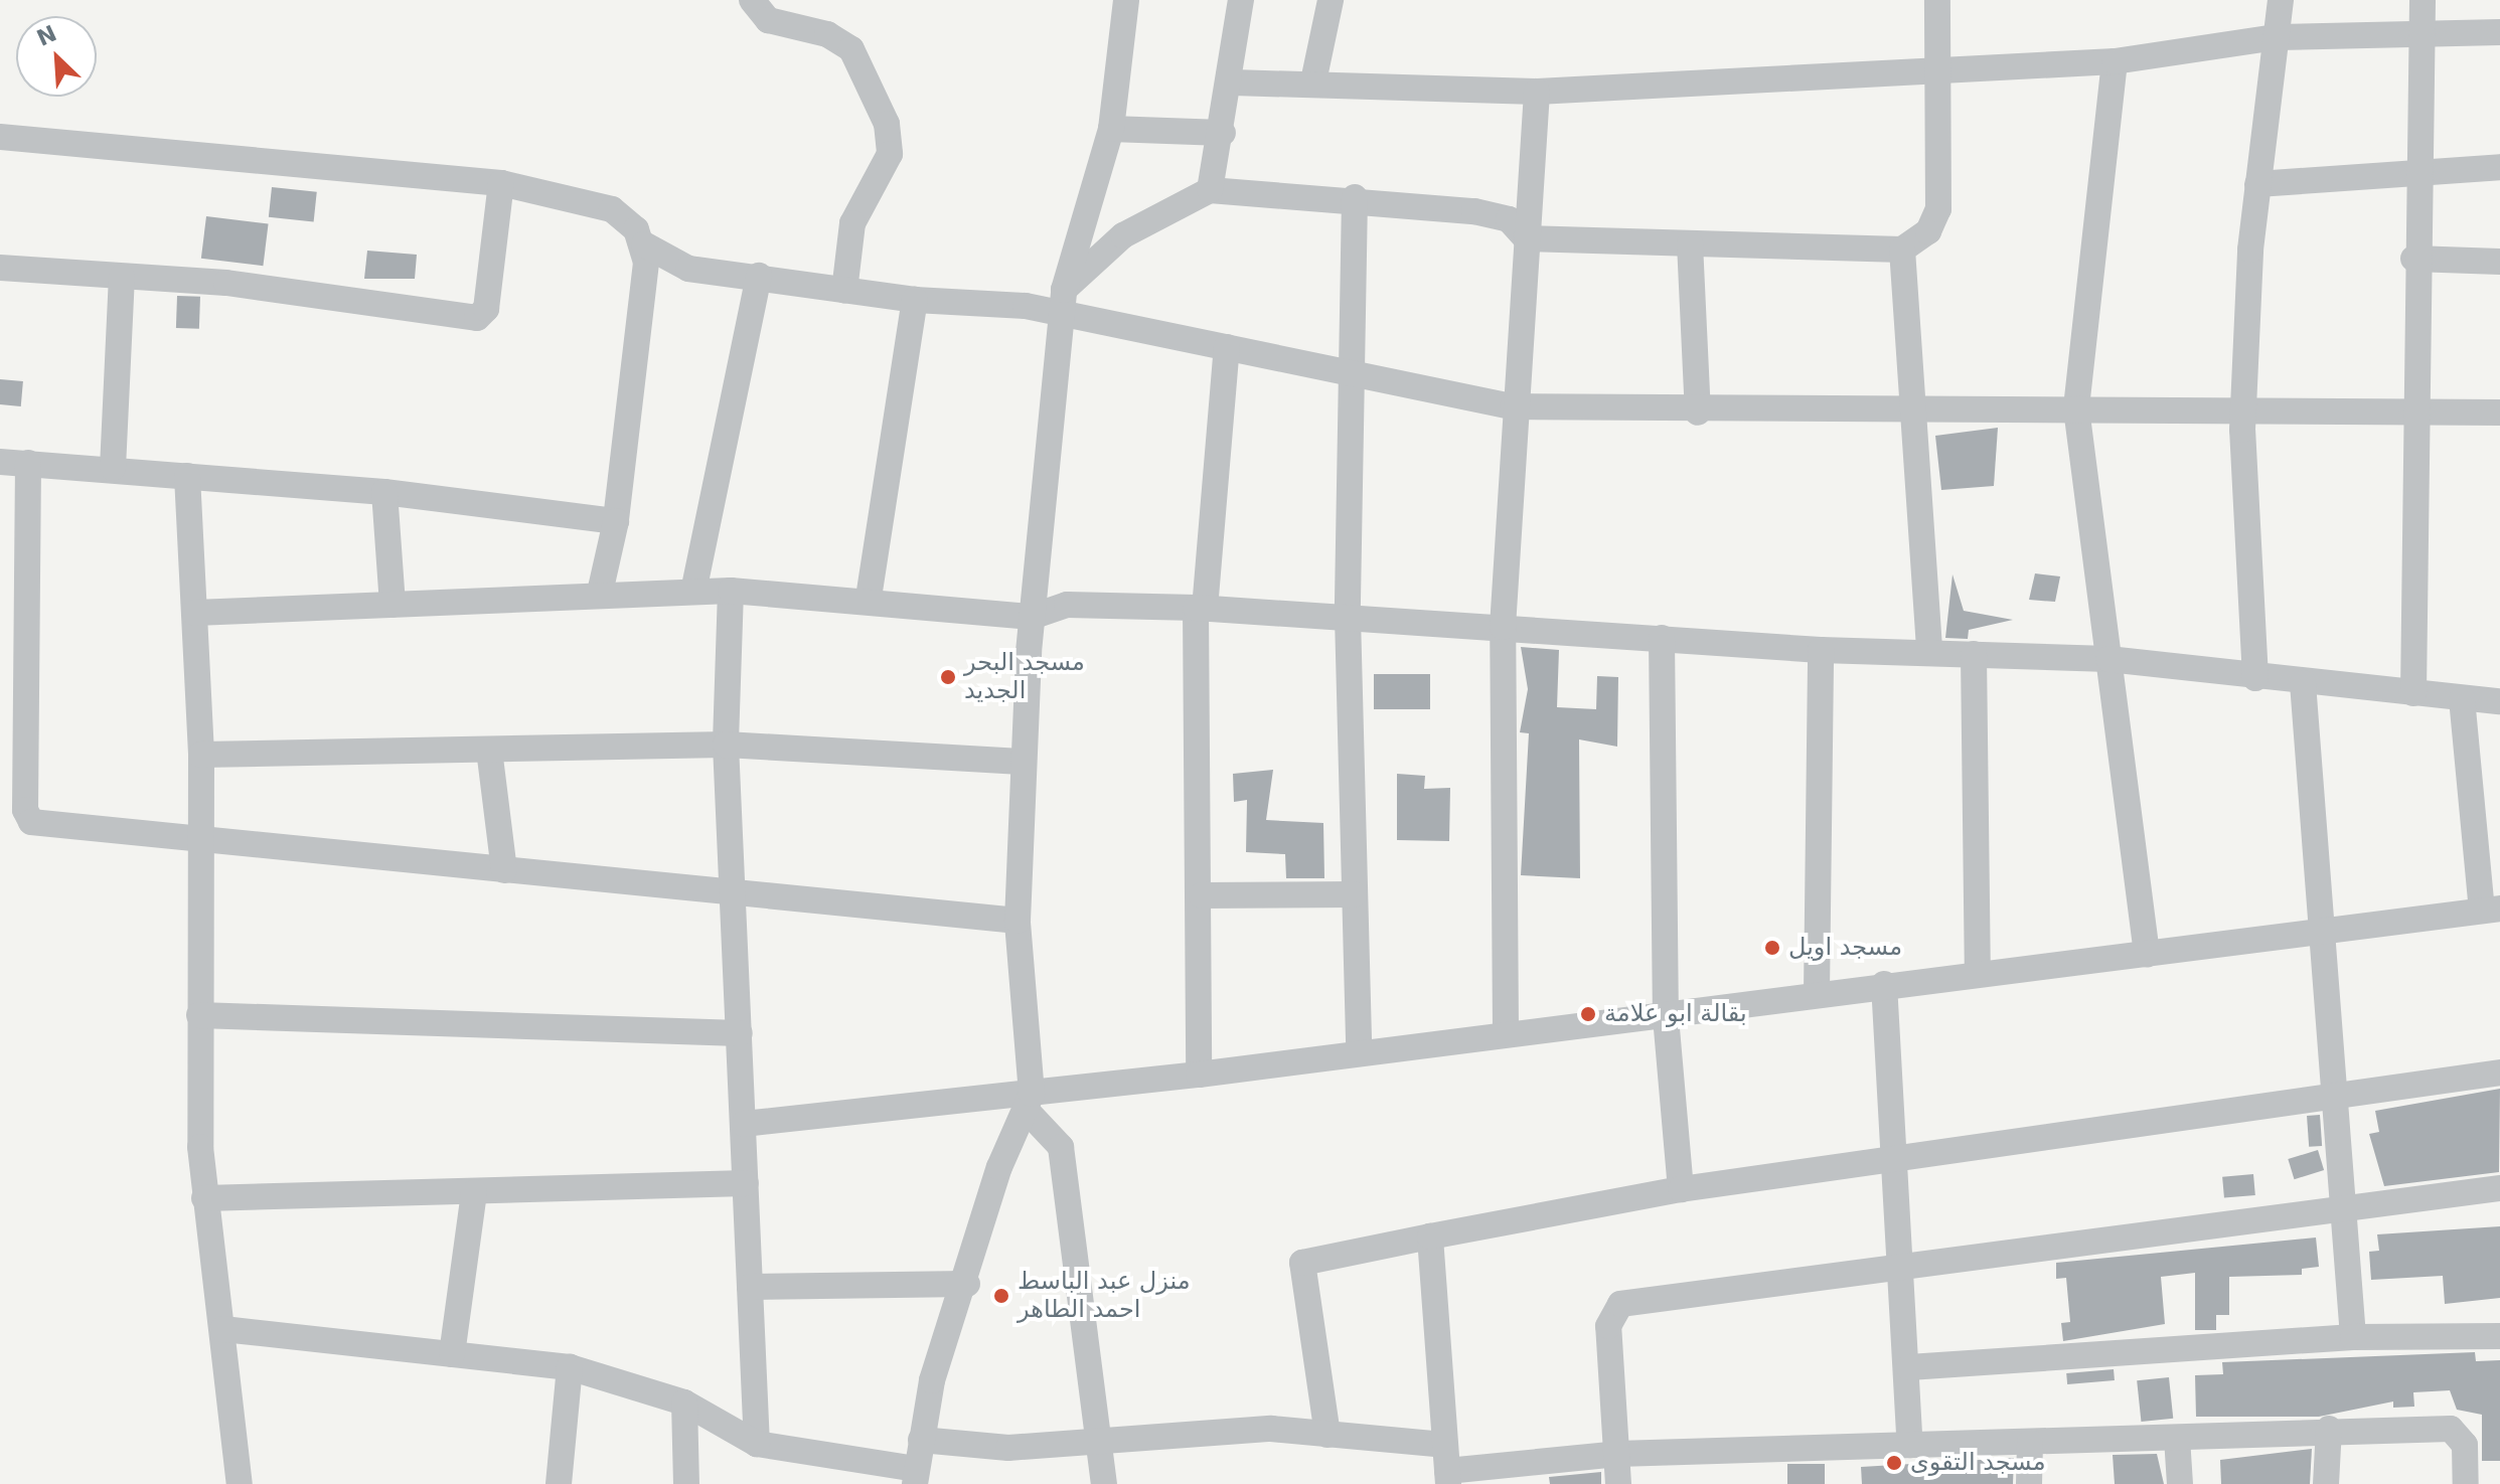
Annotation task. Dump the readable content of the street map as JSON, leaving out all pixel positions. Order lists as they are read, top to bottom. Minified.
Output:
{"places":["مسجد البحر الجديد","مسجد اويل","بقالة ابو علامة","منزل عبد الباسط احمد الطاهر","مسجد التقوى"],"north":"top left"}
